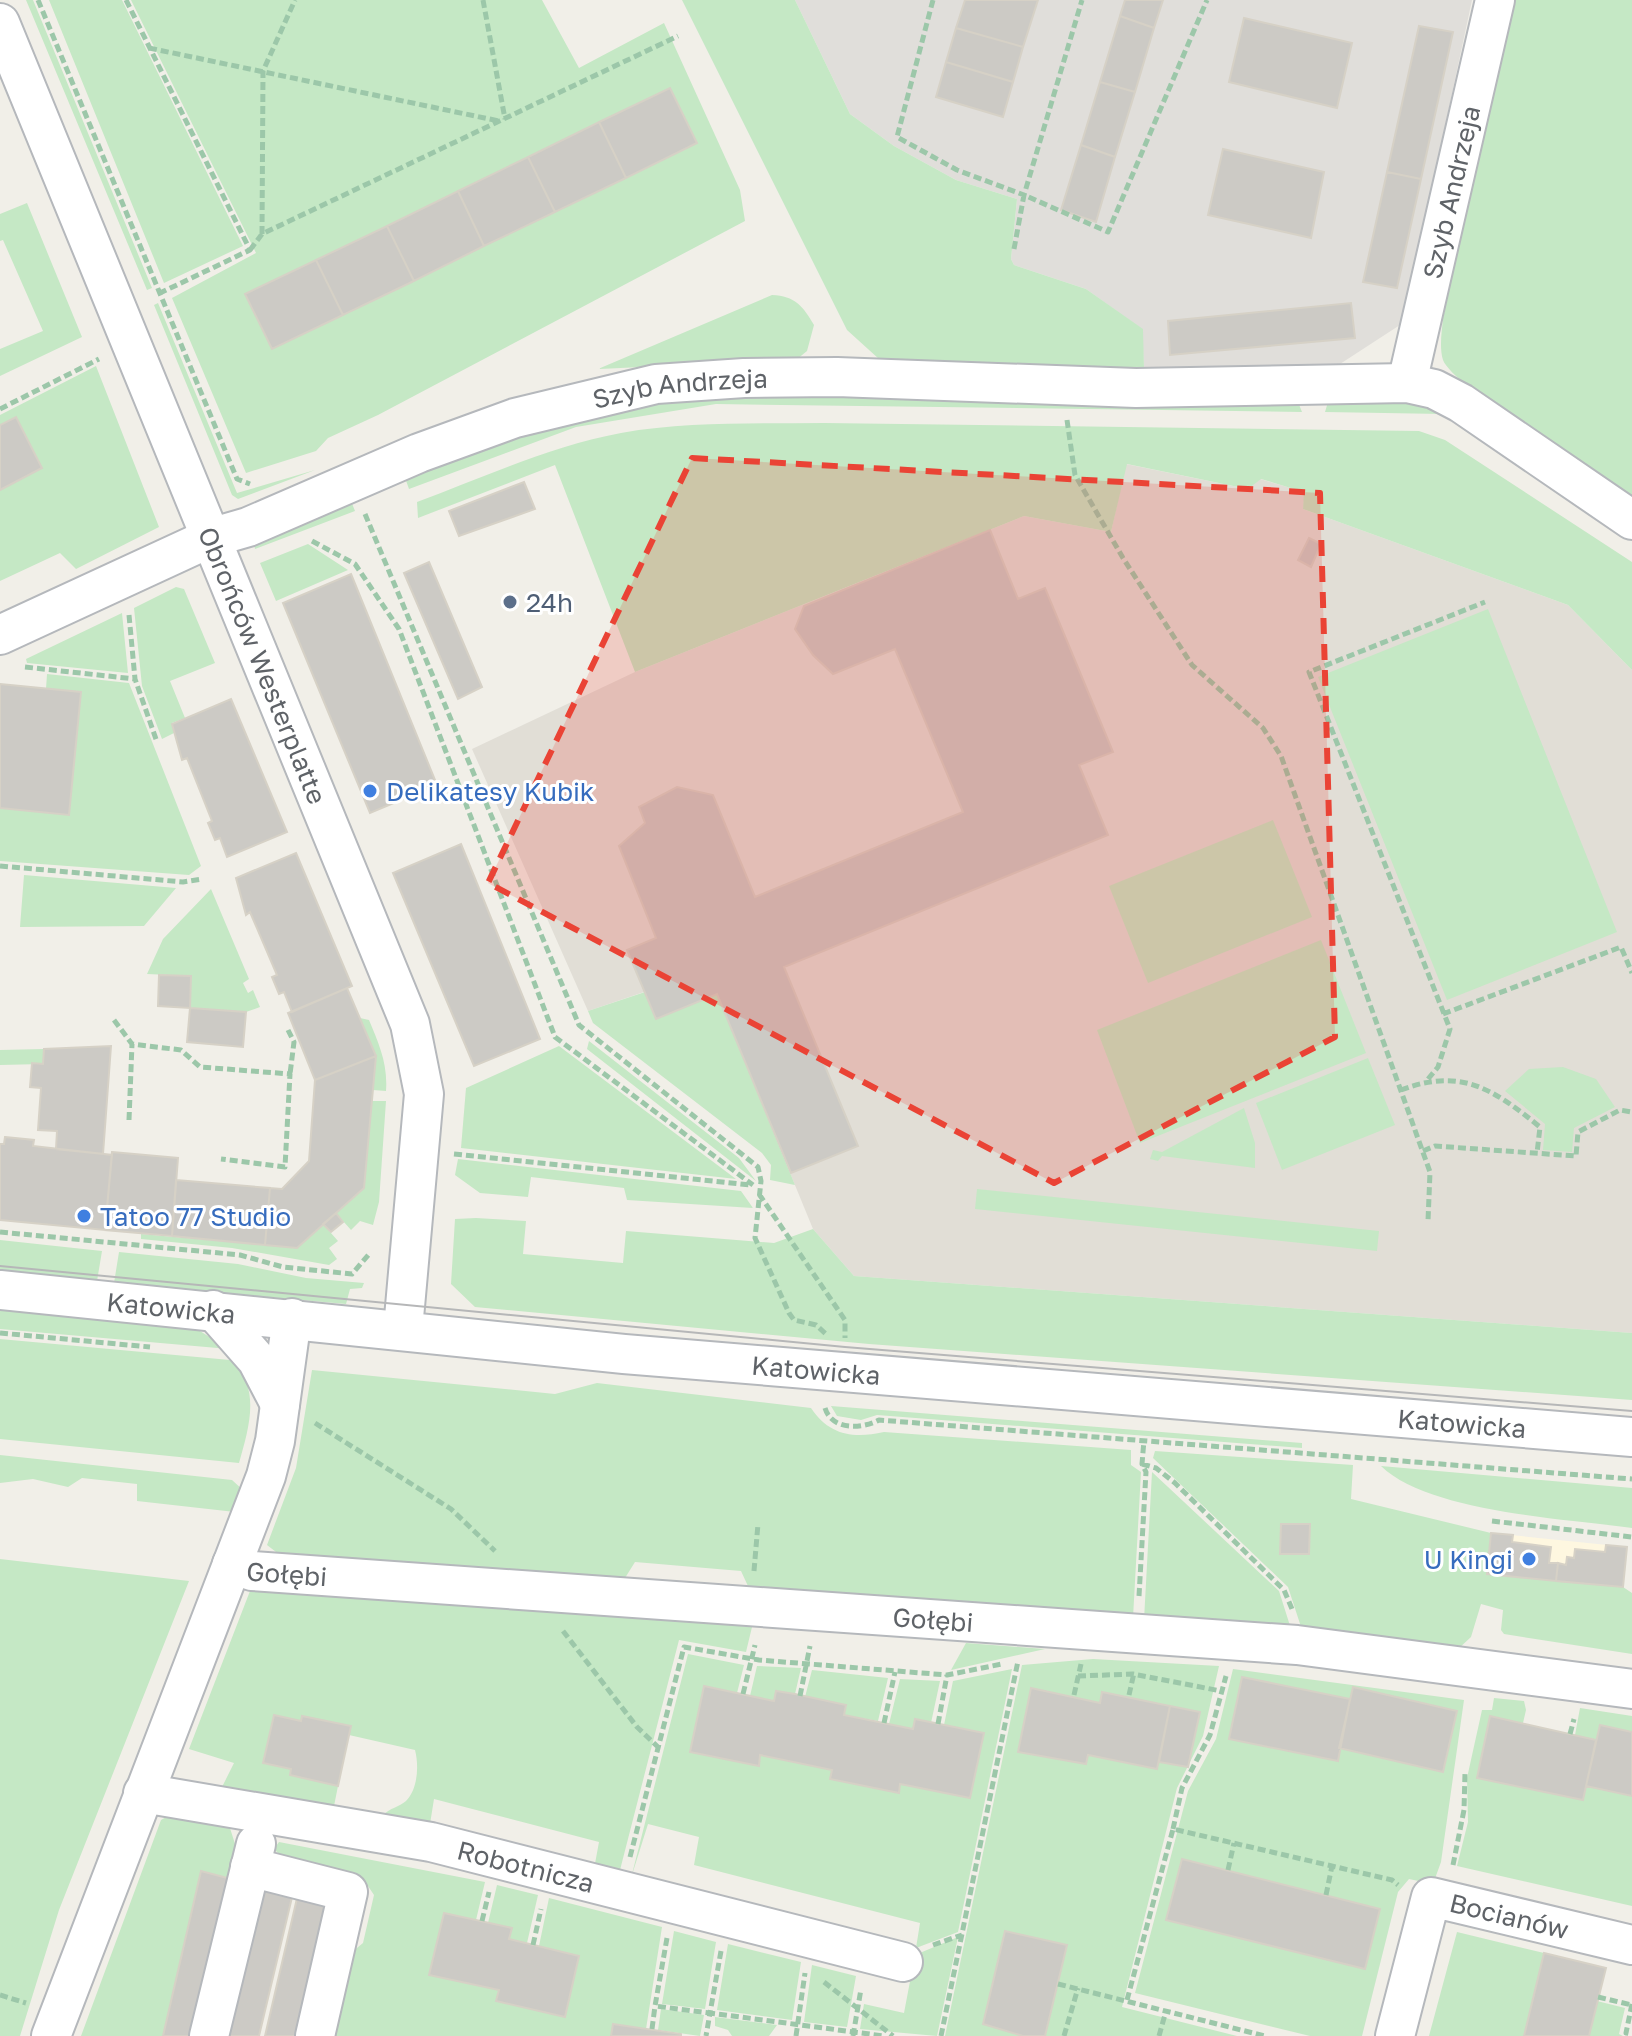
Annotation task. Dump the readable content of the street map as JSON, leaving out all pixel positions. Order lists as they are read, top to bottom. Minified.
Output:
{"streets":{"street":["Szyb Andrzeja","Obrońców Westerplatte","Katowicka","Gołębi","Robotnicza","Bocianów"]},"crossings":[["Szyb Andrzeja","Obrońców Westerplatte"],["Obrońców Westerplatte","Katowicka"]],"places":["24h","Delikatesy Kubik","Tatoo 77 Studio","U Kingi"]}
